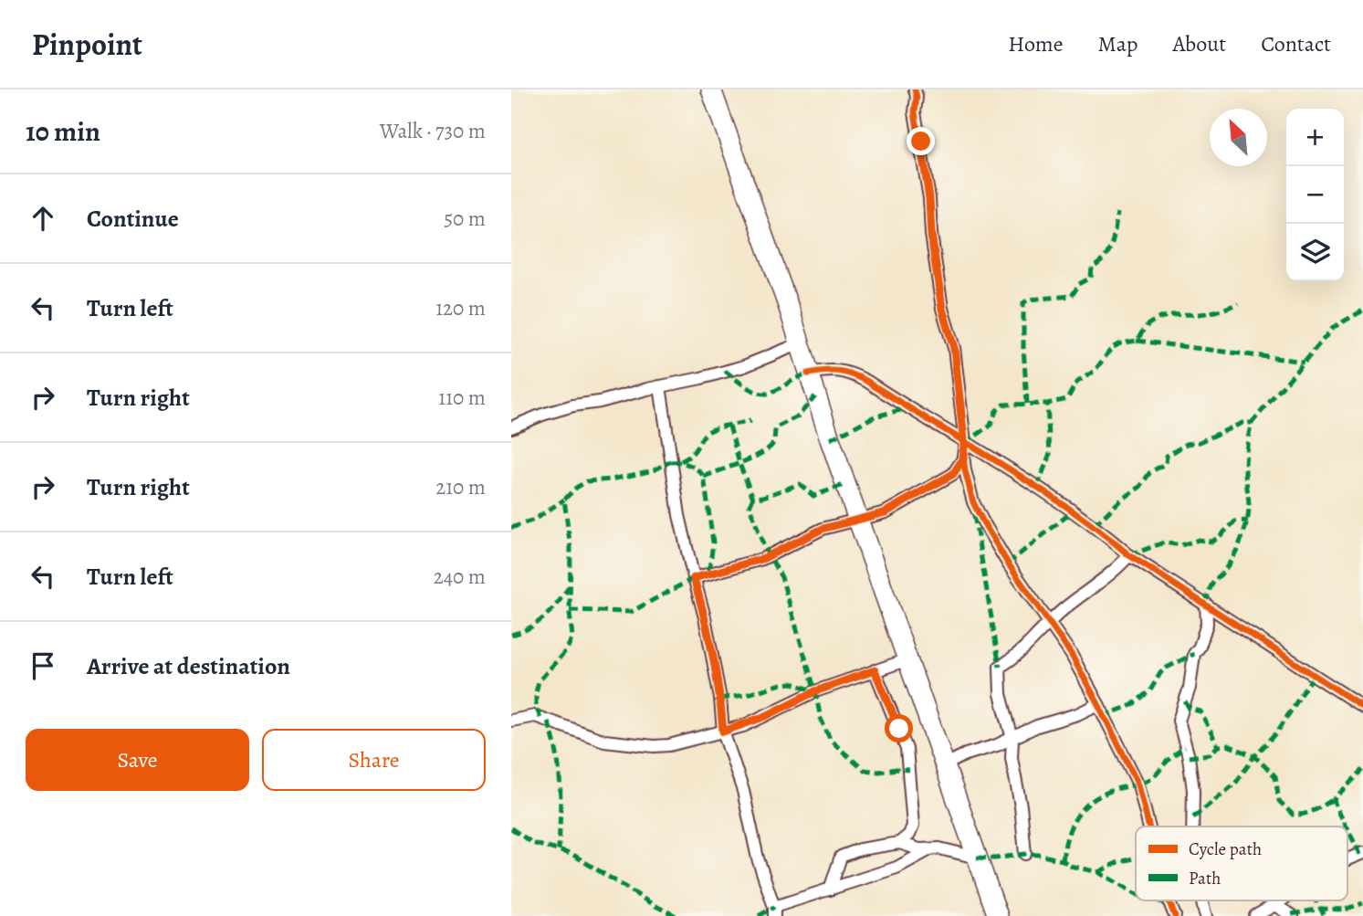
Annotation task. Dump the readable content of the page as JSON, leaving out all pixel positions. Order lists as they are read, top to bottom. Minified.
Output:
{"legend":["Cycle path","Path"],"north":"top left","page":{"header":"Pinpoint","nav":["Home","Map","About","Contact"],"heading":["10 min","Walk · 730 m"],"map_buttons":["+","−"],"list":[["Continue","50 m"],["Turn left","120 m"],["Turn right","110 m"],["Turn right","210 m"],["Turn left","240 m"],"Arrive at destination"],"buttons":["Save","Share"]}}
